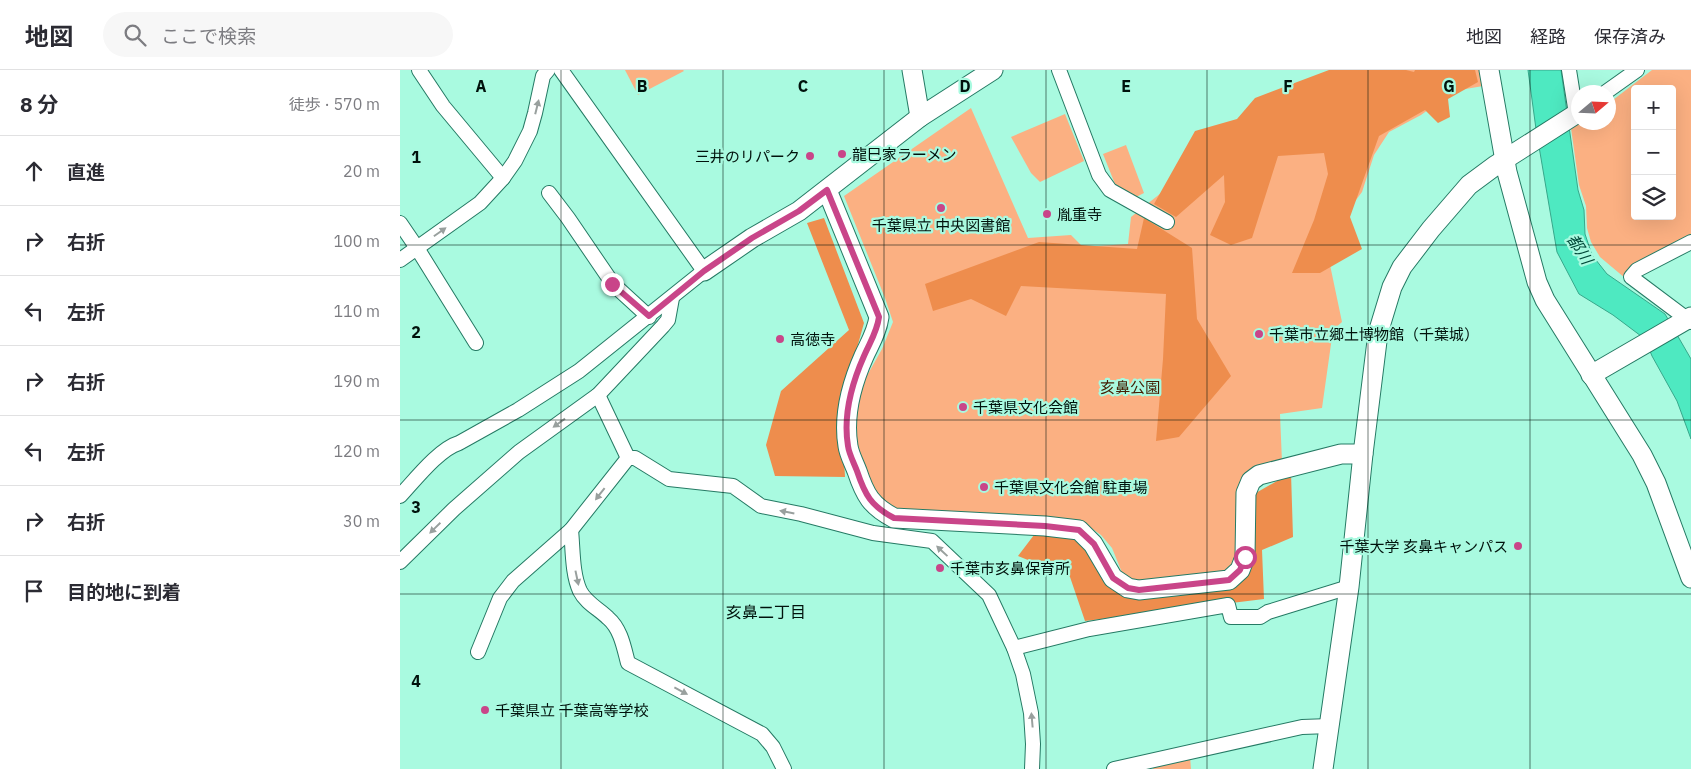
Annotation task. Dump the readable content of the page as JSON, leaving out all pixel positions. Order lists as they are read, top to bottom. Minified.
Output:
{"districts":["亥鼻二丁目"],"water":["都川"],"parks":["亥鼻公園"],"places":["龍巳家ラーメン","三井のリパーク","千葉県立 中央図書館","胤重寺","千葉市立郷土博物館（千葉城）","高徳寺","千葉県文化会館","千葉県文化会館 駐車場","千葉大学 亥鼻キャンパス","千葉市亥鼻保育所","千葉県立 千葉高等学校"],"north":"right","page":{"header":"地図","search":"ここで検索","nav":["地図","経路","保存済み"],"heading":["8 分","徒歩 · 570 m"],"map_buttons":["+","−"],"list":[["直進","20 m"],["右折","100 m"],["左折","110 m"],["右折","190 m"],["左折","120 m"],["右折","30 m"],"目的地に到着"]},"grid":{"columns":["A","B","C","D","E","F","G"],"rows":["1","2","3","4"]}}
